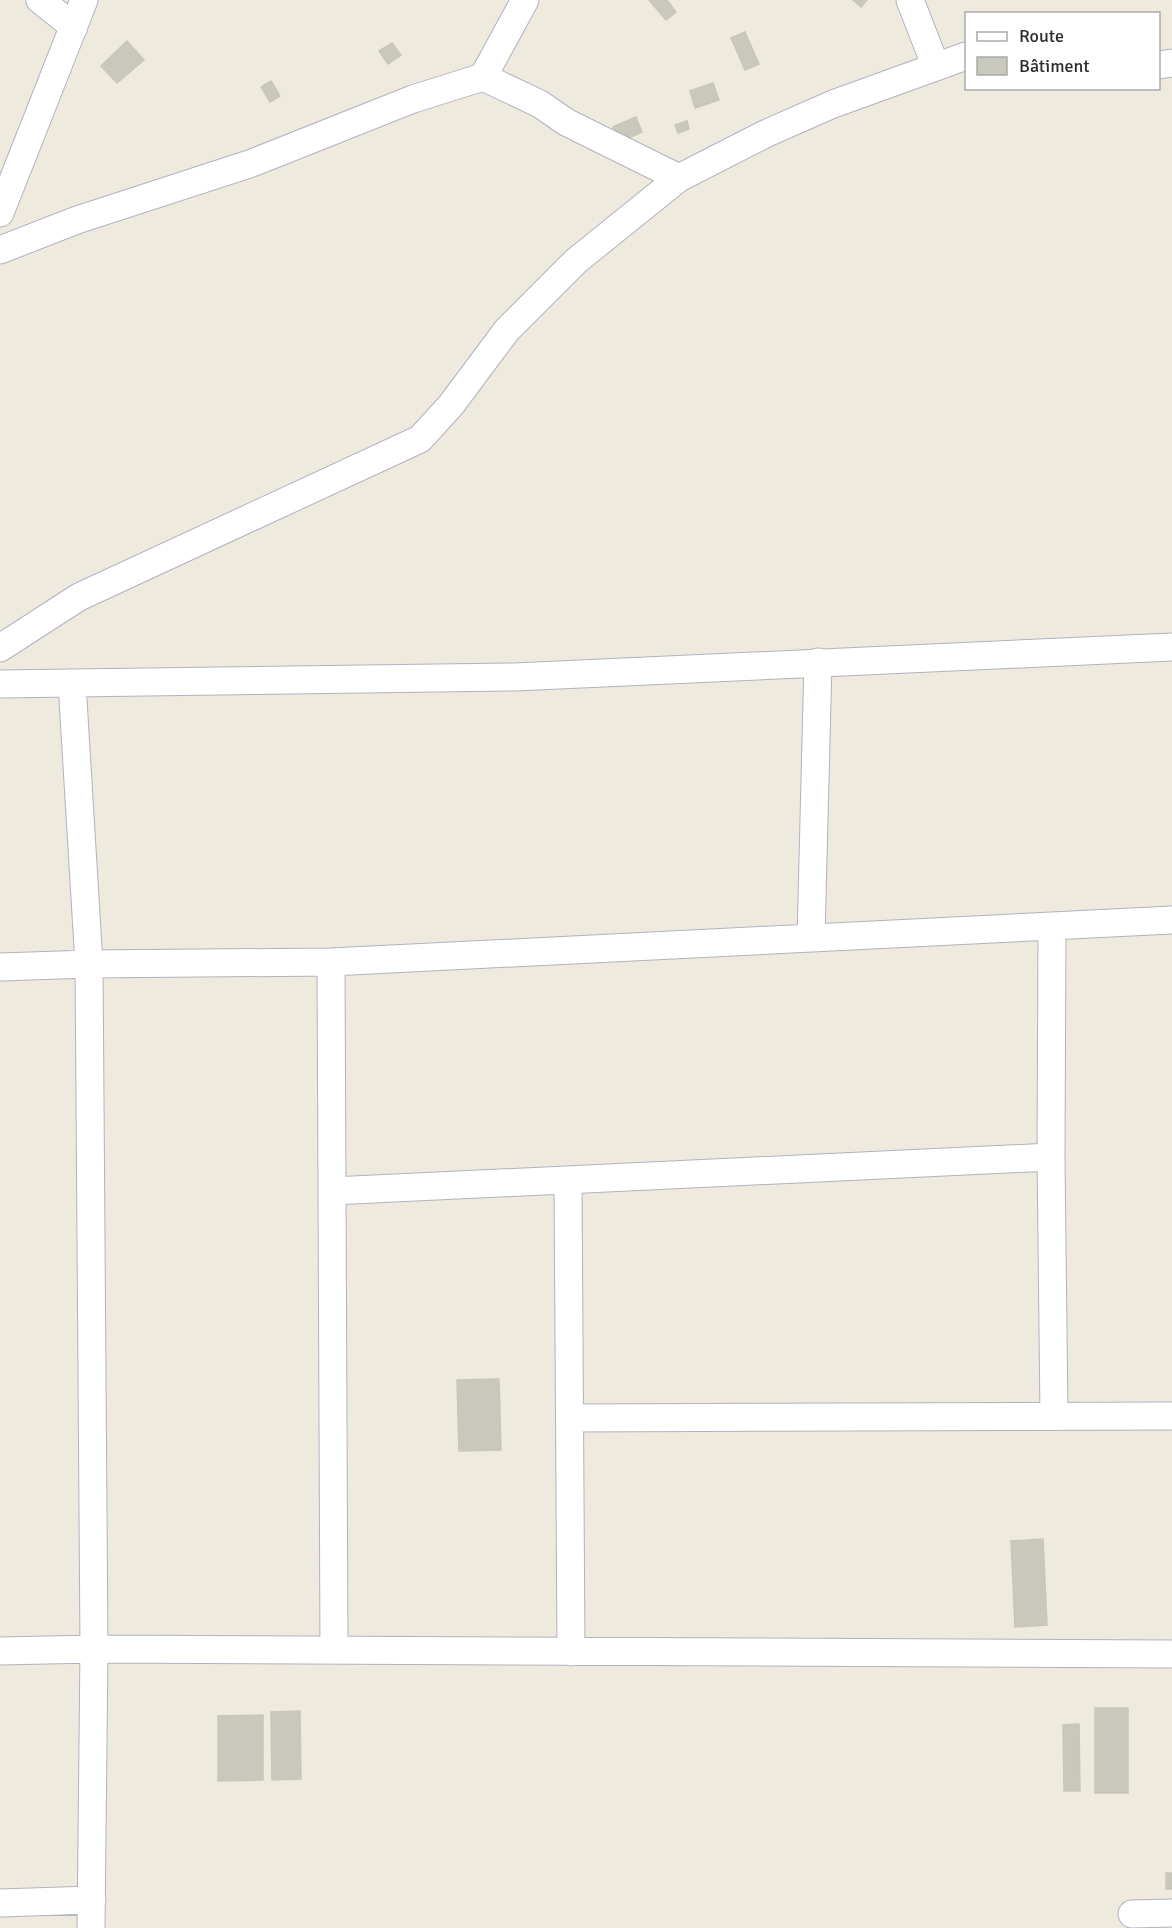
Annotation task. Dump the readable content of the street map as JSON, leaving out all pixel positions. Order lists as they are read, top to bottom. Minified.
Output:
{"legend":["Route","Bâtiment"]}
